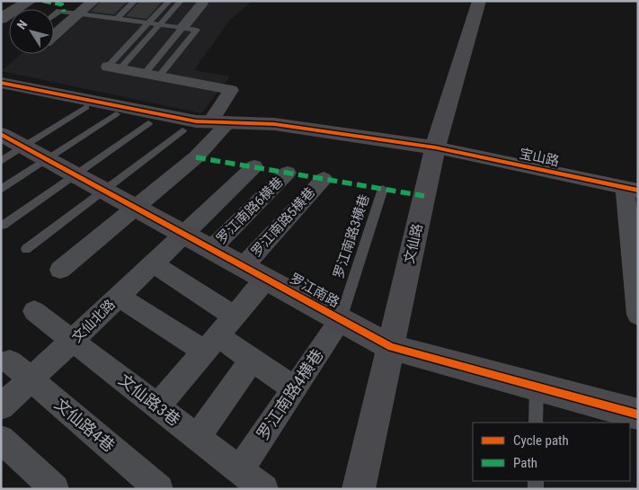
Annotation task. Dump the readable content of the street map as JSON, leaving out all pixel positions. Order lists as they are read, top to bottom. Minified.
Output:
{"streets":{"street":["宝山路","罗江南路6横巷","罗江南路5横巷","文仙路","罗江南路","文仙北路","罗江南路4横巷","文仙路3巷","文仙路4巷"],"lane":["罗江南路3横巷"]},"crossings":[["宝山路","文仙路"],["罗江南路6横巷","罗江南路"],["罗江南路5横巷","罗江南路"],["罗江南路3横巷","罗江南路"],["罗江南路3横巷","罗江南路4横巷"],["文仙路","罗江南路"],["罗江南路","文仙北路"],["罗江南路","罗江南路4横巷"],["文仙北路","文仙路3巷"],["文仙北路","文仙路4巷"],["罗江南路4横巷","文仙路3巷"]],"legend":["Cycle path","Path"],"north":"top left"}
